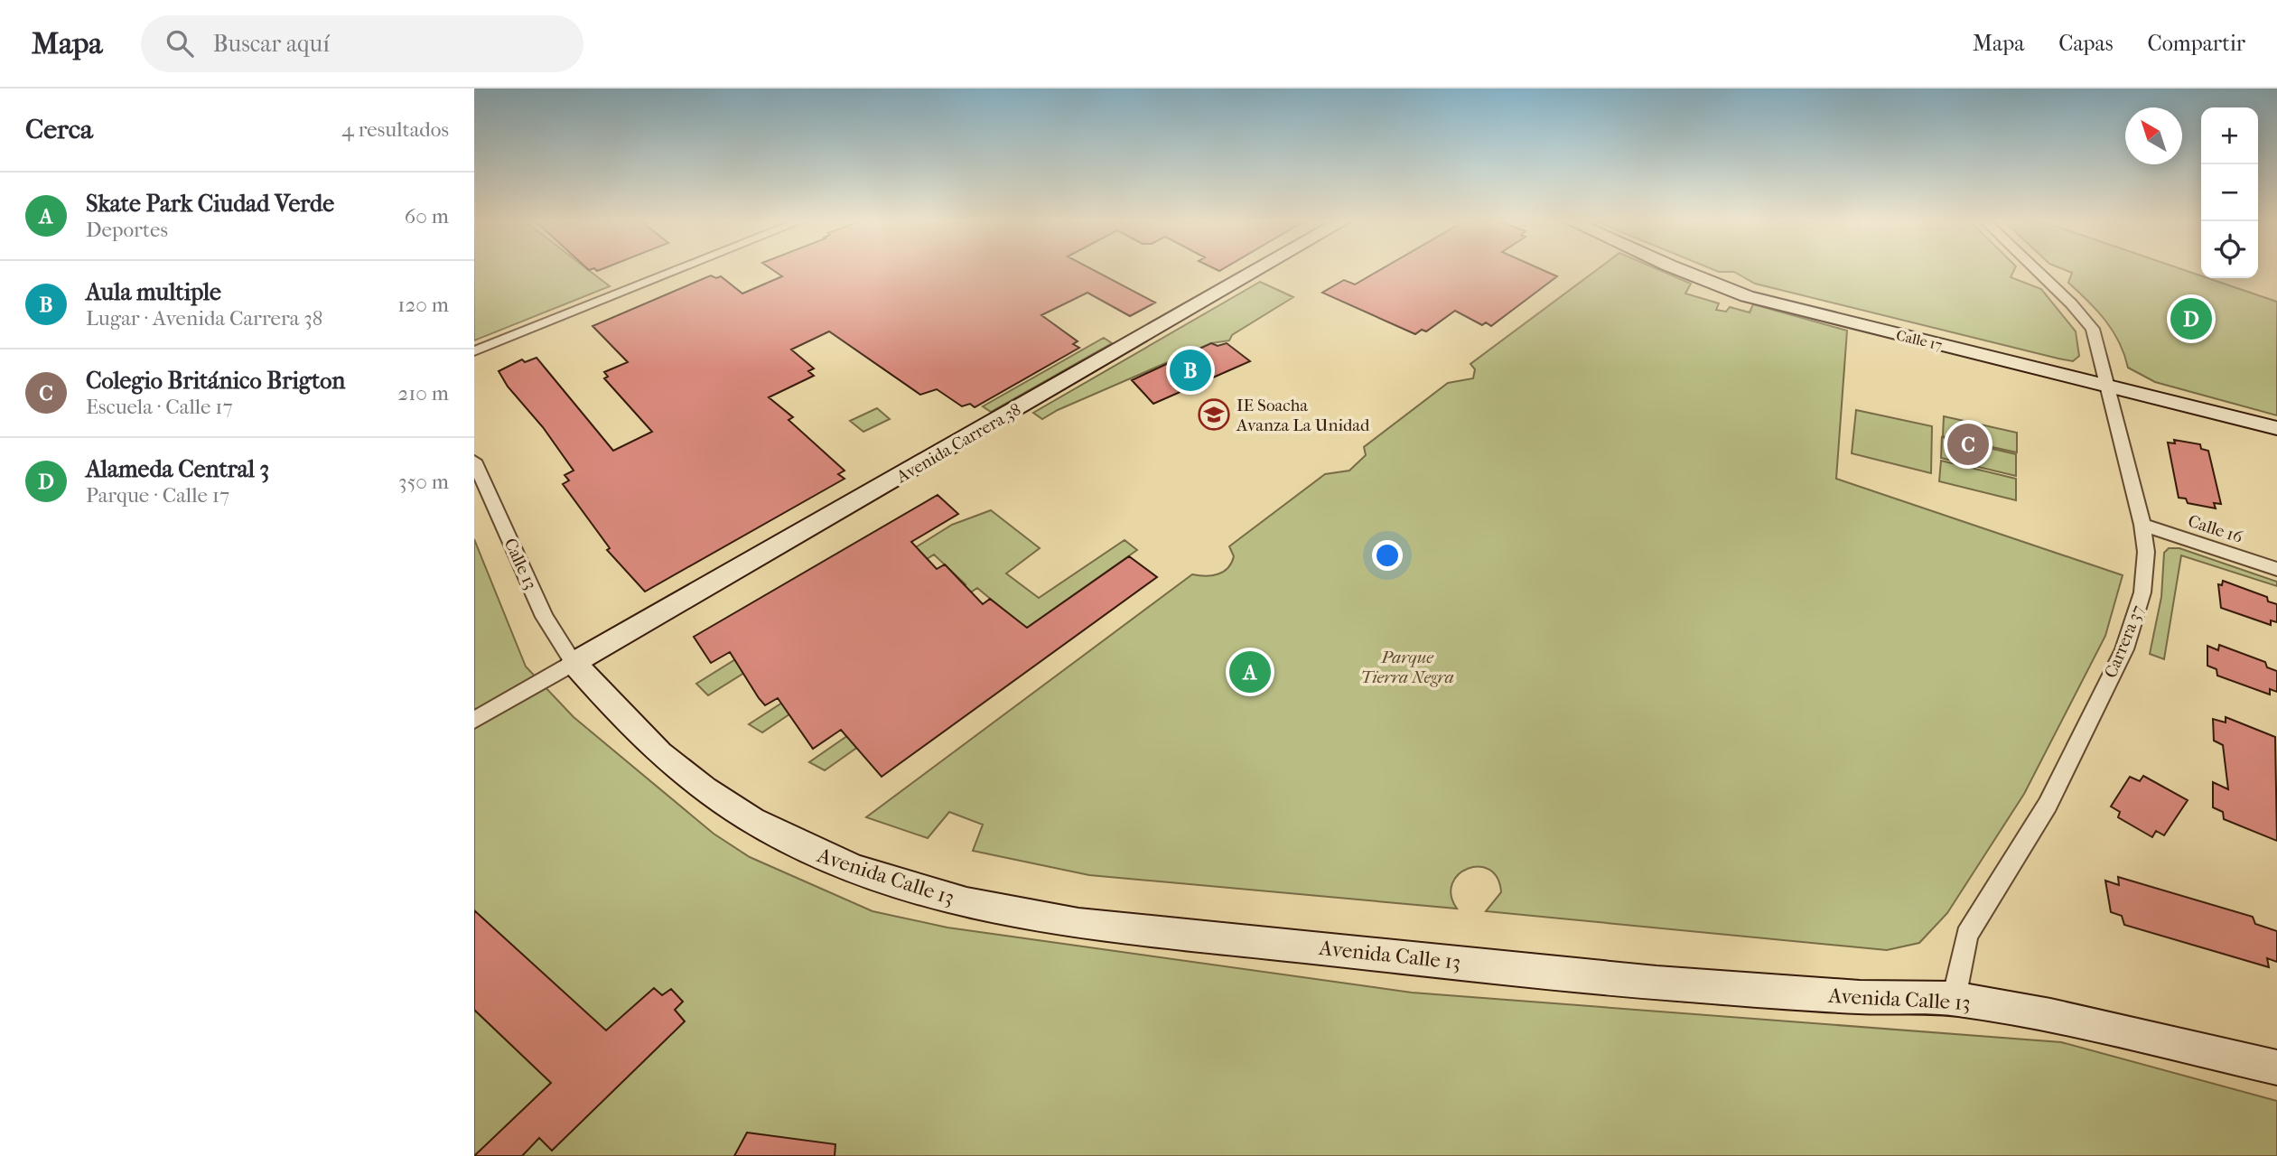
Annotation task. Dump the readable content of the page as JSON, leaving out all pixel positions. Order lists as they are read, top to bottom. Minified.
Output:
{"streets":{"main road":["Calle 17","Avenida Carrera 38","Avenida Calle 13"],"street":["Calle 16","Calle 13","Carrera 37"]},"crossings":[["Calle 17","Carrera 37"],["Avenida Carrera 38","Calle 13"],["Avenida Carrera 38","Avenida Calle 13"],["Calle 16","Carrera 37"],["Calle 13","Avenida Calle 13"],["Carrera 37","Avenida Calle 13"]],"parks":["Parque Tierra Negra"],"places":{"school or university":["IE Soacha Avanza La Unidad"]},"north":"top left","page":{"header":"Mapa","search":"Buscar aquí","nav":["Mapa","Capas","Compartir"],"heading":["Cerca","4 resultados"],"map_buttons":["+","−"],"list":[{"mark":"A","name":"Skate Park Ciudad Verde","note":"Deportes","value":"60 m"},{"mark":"B","name":"Aula multiple","note":"Lugar · Avenida Carrera 38","value":"120 m"},{"mark":"C","name":"Colegio Británico Brigton","note":"Escuela · Calle 17","value":"210 m"},{"mark":"D","name":"Alameda Central 3","note":"Parque · Calle 17","value":"350 m"}],"pins":["D","B","C","A"]}}
